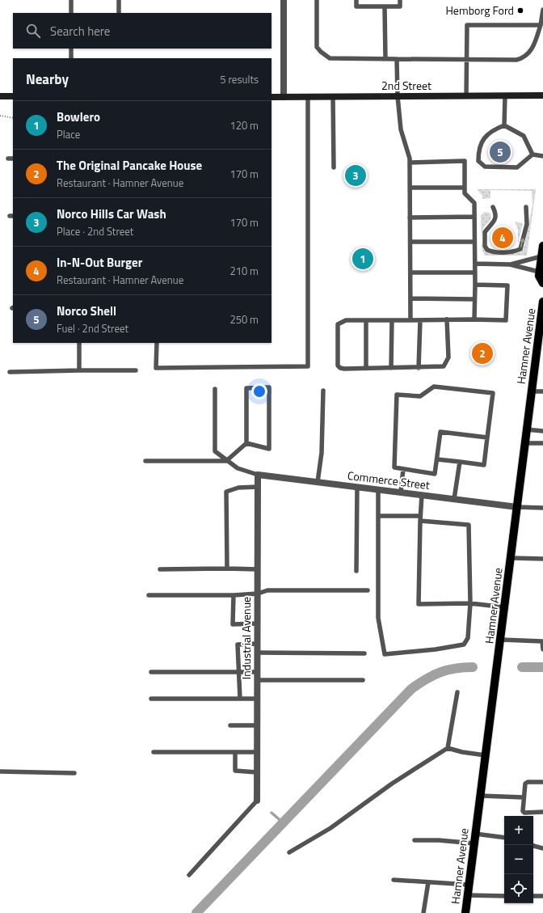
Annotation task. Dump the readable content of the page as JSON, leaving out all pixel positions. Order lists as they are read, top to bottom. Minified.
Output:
{"streets":{"main road":["2nd Street","Hamner Avenue"],"street":["Commerce Street","Industrial Avenue"]},"crossings":[["Hamner Avenue","Commerce Street"],["Commerce Street","Industrial Avenue"]],"places":["Hemborg Ford"],"page":{"search":"Search here","heading":["Nearby","5 results"],"list":[{"mark":"1","name":"Bowlero","note":"Place","value":"120 m"},{"mark":"2","name":"The Original Pancake House","note":"Restaurant · Hamner Avenue","value":"170 m"},{"mark":"3","name":"Norco Hills Car Wash","note":"Place · 2nd Street","value":"170 m"},{"mark":"4","name":"In-N-Out Burger","note":"Restaurant · Hamner Avenue","value":"210 m"},{"mark":"5","name":"Norco Shell","note":"Fuel · 2nd Street","value":"250 m"}],"pins":["5","3","4","1","2"],"map_buttons":["+","−"]}}
